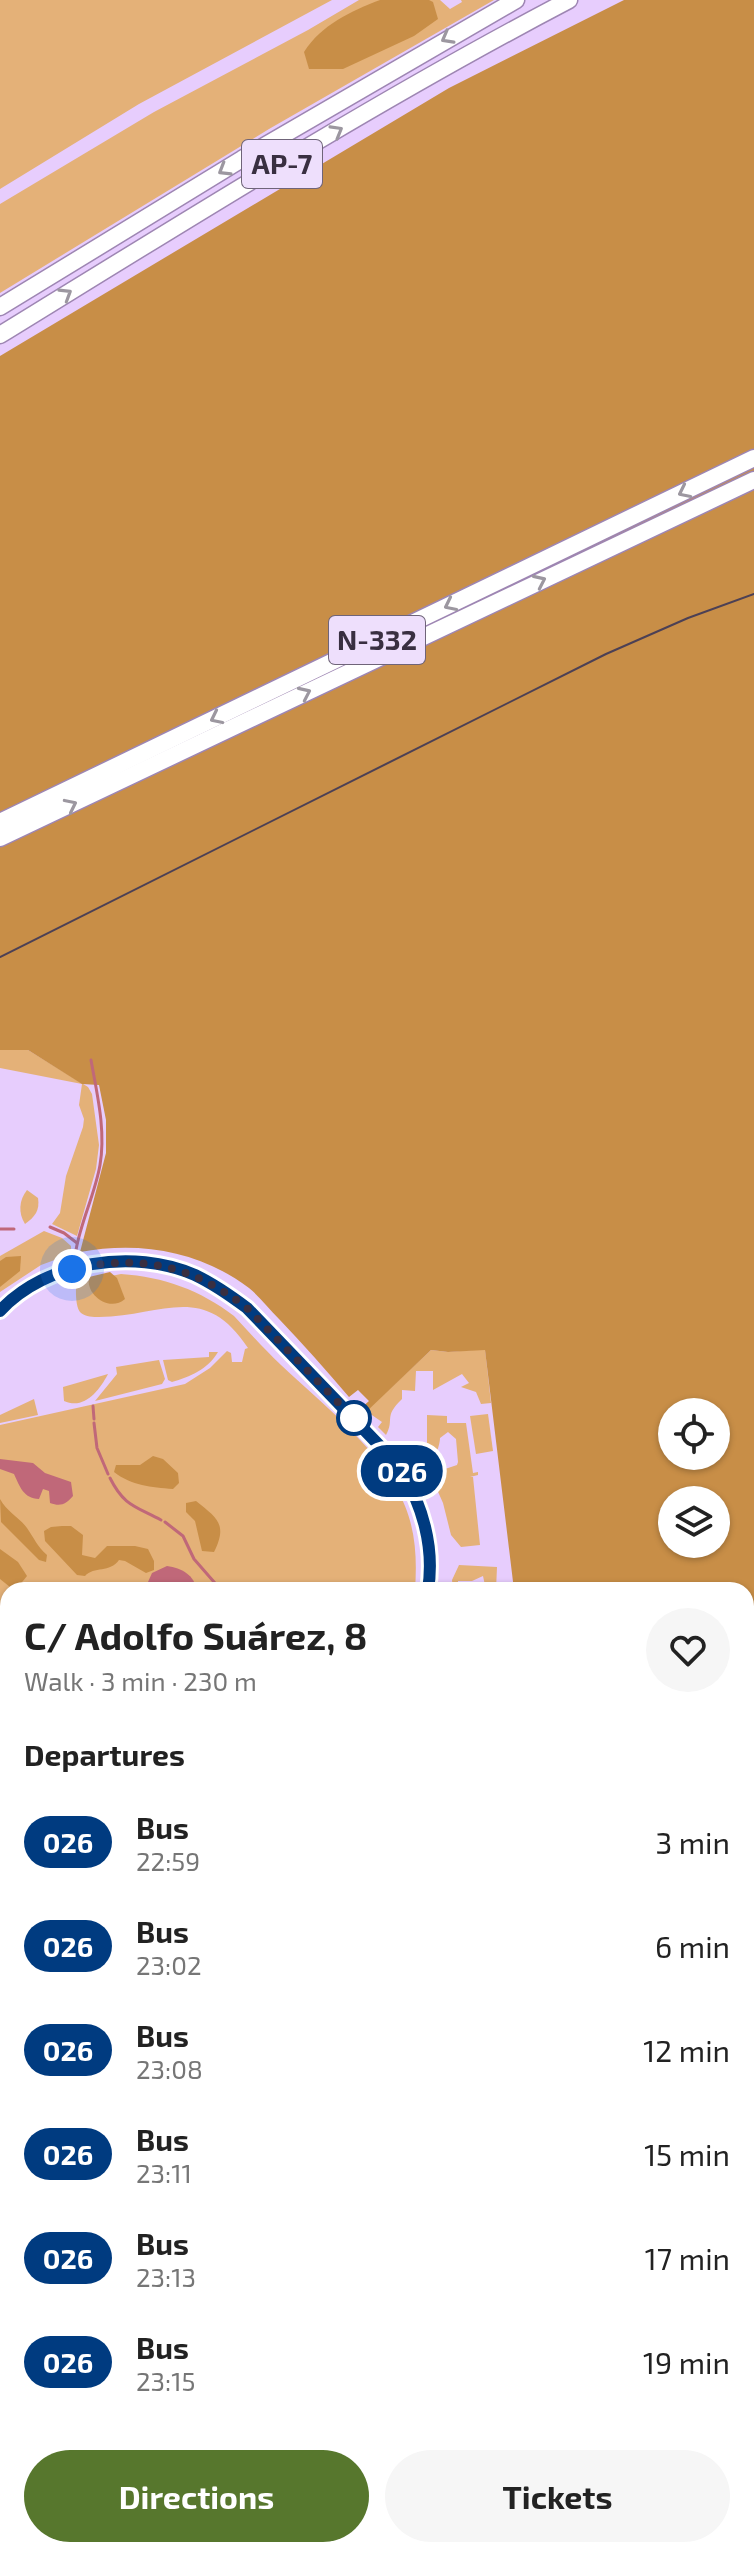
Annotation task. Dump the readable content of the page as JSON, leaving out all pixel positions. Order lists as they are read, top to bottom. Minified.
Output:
{"streets":{"highway":["AP-7","N-332"]},"lines":["bus line 026"],"page":{"on_map":"026","heading":[["C/ Adolfo Suárez, 8","Walk · 3 min · 230 m"],"Departures"],"list":[{"mark":"026","name":"Bus","note":"22:59","value":"3 min"},{"mark":"026","name":"Bus","note":"23:02","value":"6 min"},{"mark":"026","name":"Bus","note":"23:08","value":"12 min"},{"mark":"026","name":"Bus","note":"23:11","value":"15 min"},{"mark":"026","name":"Bus","note":"23:13","value":"17 min"},{"mark":"026","name":"Bus","note":"23:15","value":"19 min"}],"buttons":["Directions","Tickets"]}}
